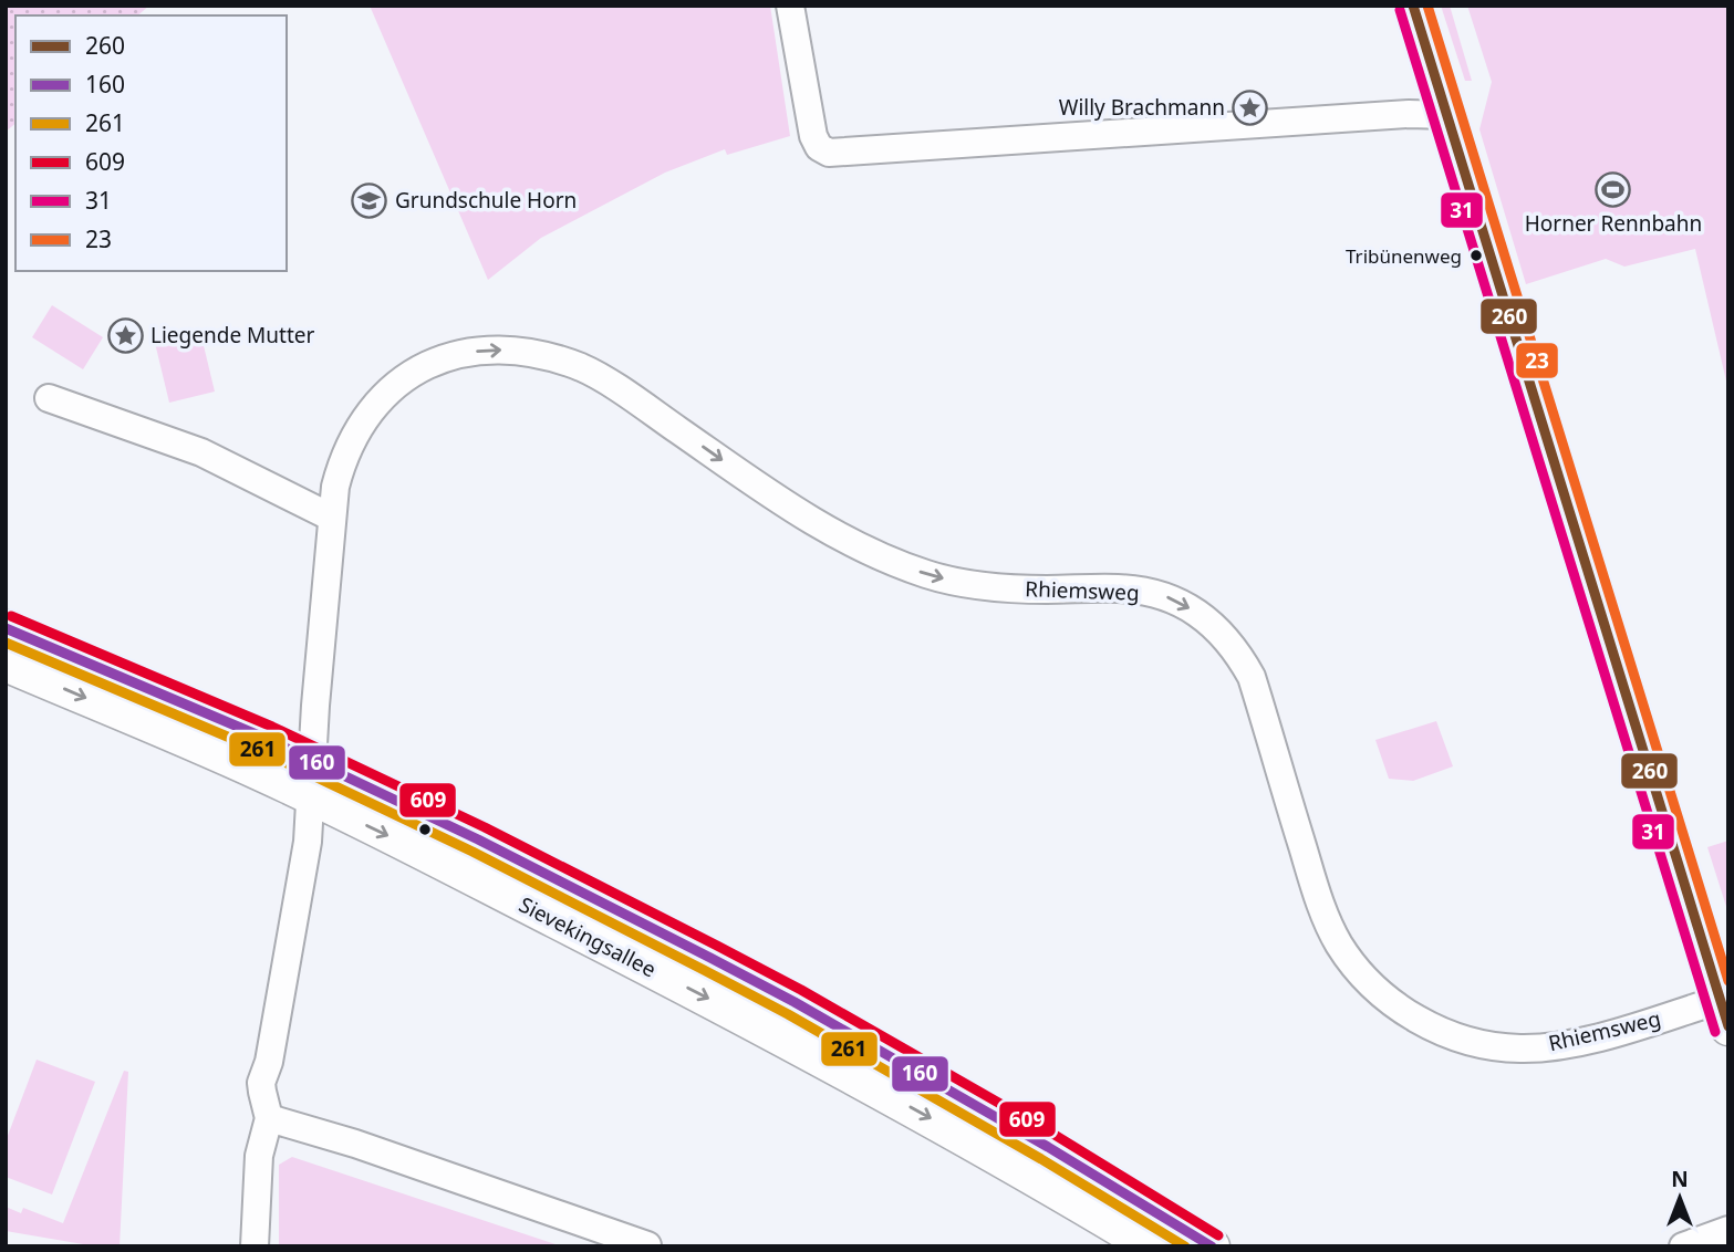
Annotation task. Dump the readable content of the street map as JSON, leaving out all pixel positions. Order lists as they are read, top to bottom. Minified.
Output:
{"streets":{"main road":["Sievekingsallee"],"street":["Rhiemsweg"]},"crossings":[["Rhiemsweg","Sievekingsallee"]],"one_way":["Rhiemsweg"],"places":{"place":["Willy Brachmann","Liegende Mutter"],"sports":["Horner Rennbahn"],"school or university":["Grundschule Horn"],"other":["Tribünenweg"]},"lines":["transit line 260","transit line 23","transit line 31","transit line 609","transit line 160","transit line 261"],"legend":["260","160","261","609","31","23"],"north":"top"}
